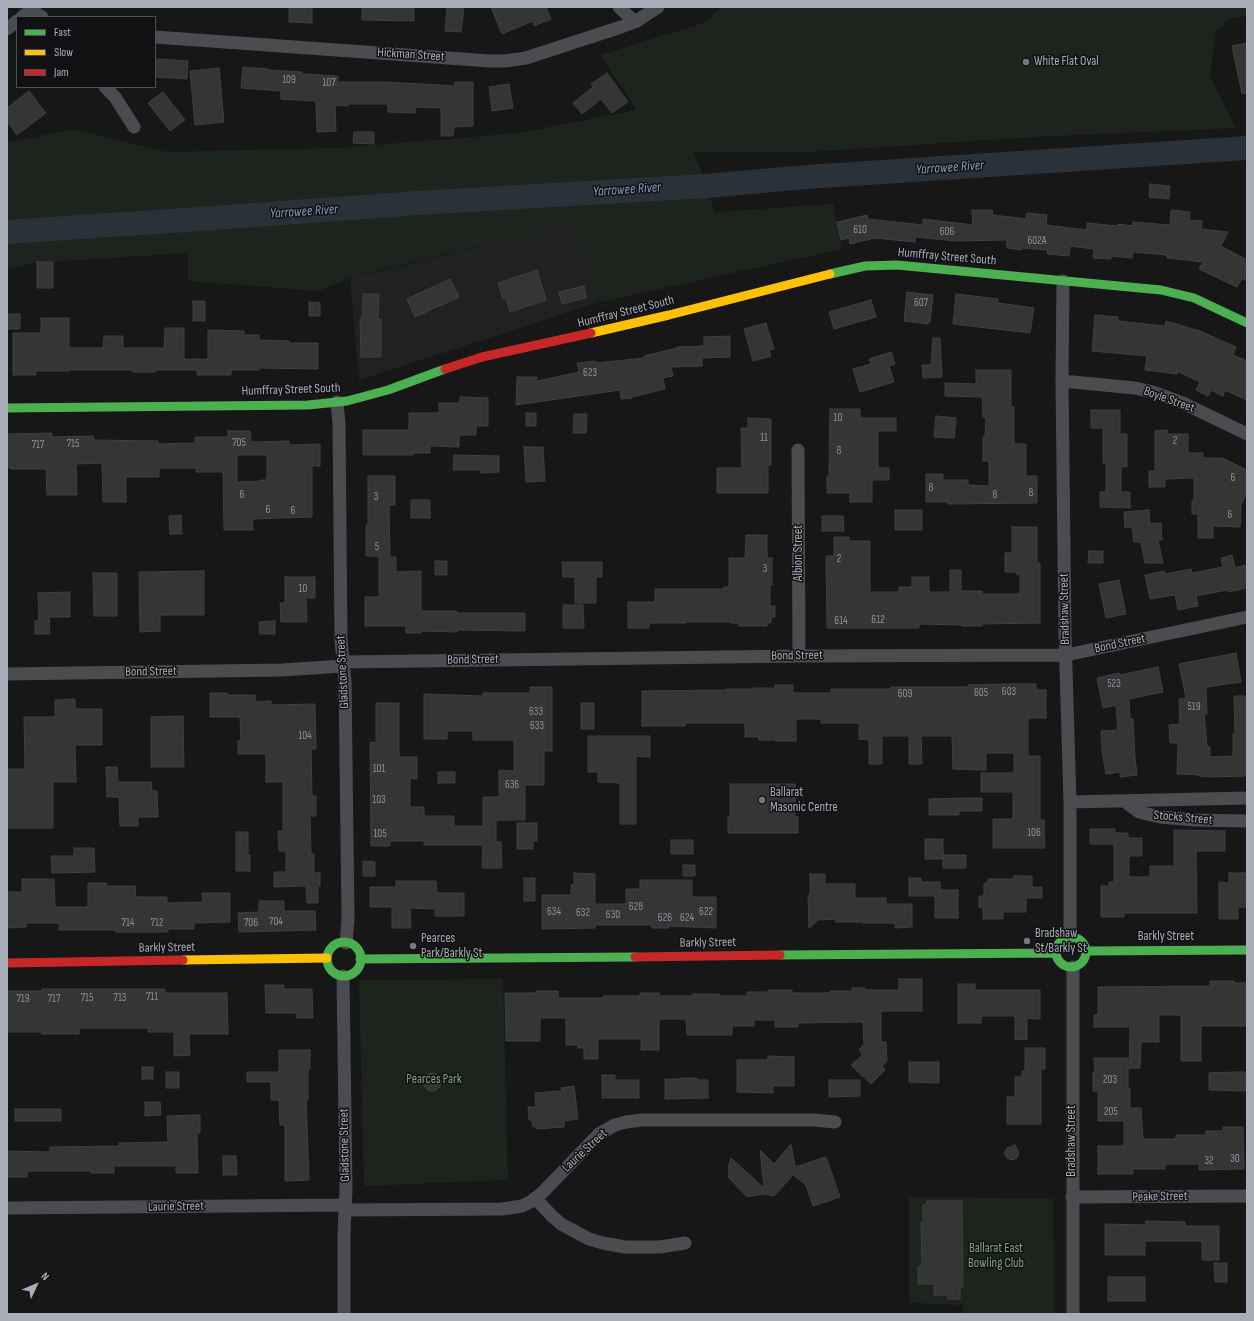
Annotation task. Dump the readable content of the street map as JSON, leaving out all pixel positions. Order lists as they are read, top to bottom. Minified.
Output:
{"streets":{"main road":["Humffray Street South","Barkly Street"],"street":["Hickman Street","Boyle Street","Albion Street","Bradshaw Street","Bond Street","Gladstone Street","Stocks Street","Laurie Street","Peake Street"]},"crossings":[["Humffray Street South","Bradshaw Street"],["Humffray Street South","Gladstone Street"],["Boyle Street","Bradshaw Street"],["Albion Street","Bond Street"],["Bradshaw Street","Bond Street"],["Bradshaw Street","Stocks Street"],["Bradshaw Street","Barkly Street"],["Bradshaw Street","Peake Street"],["Bond Street","Gladstone Street"],["Gladstone Street","Barkly Street"],["Gladstone Street","Laurie Street"]],"water":["Yarrowee River"],"parks":["Pearces Park","Ballarat East Bowling Club"],"places":["White Flat Oval","Ballarat Masonic Centre","Bradshaw St/Barkly St","Pearces Park/Barkly St"],"house_numbers":["109","107","610","606","602A","607","623","10","11","2","705","715","717","8","6","8","8","6","8","3","6","6","6","5","2","3","10","612","614","523","603","605","609","519","633","633","104","101","636","103","106","105","628","634","622","632","630","626","624","704","714","712","706","711","715","713","719","717","203","205","30","32"],"legend":["Fast","Slow","Jam"],"north":"top right"}
